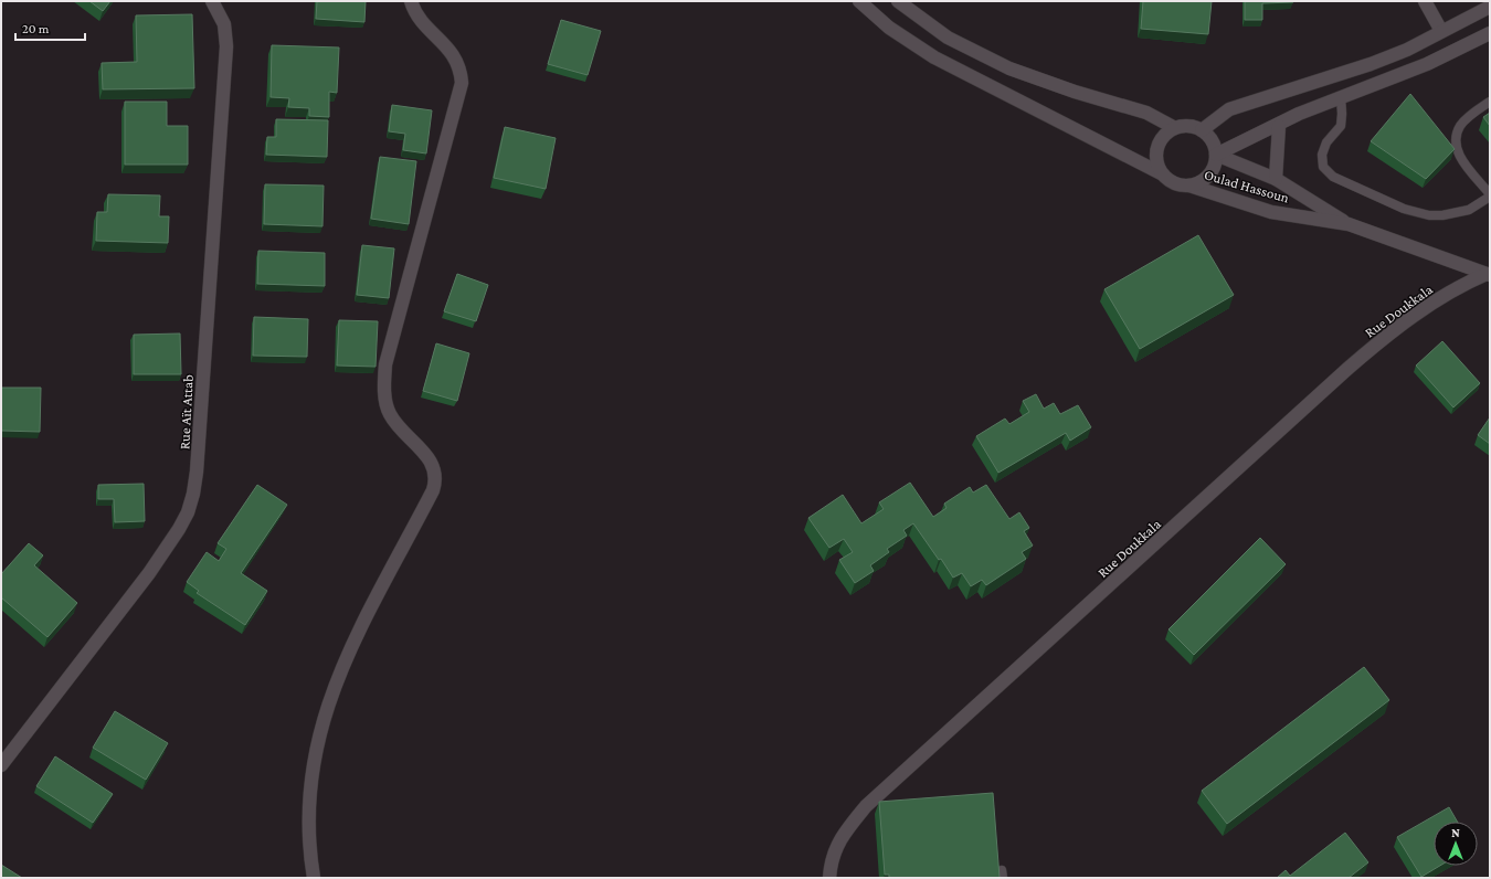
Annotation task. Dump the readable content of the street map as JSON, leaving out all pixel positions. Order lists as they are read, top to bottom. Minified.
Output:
{"streets":{"street":["Oulad Hassoun","Rue Doukkala","Rue Aït Attab"]},"crossings":[["Oulad Hassoun","Rue Doukkala"]],"scale_bar":"20 m","north":"top"}
